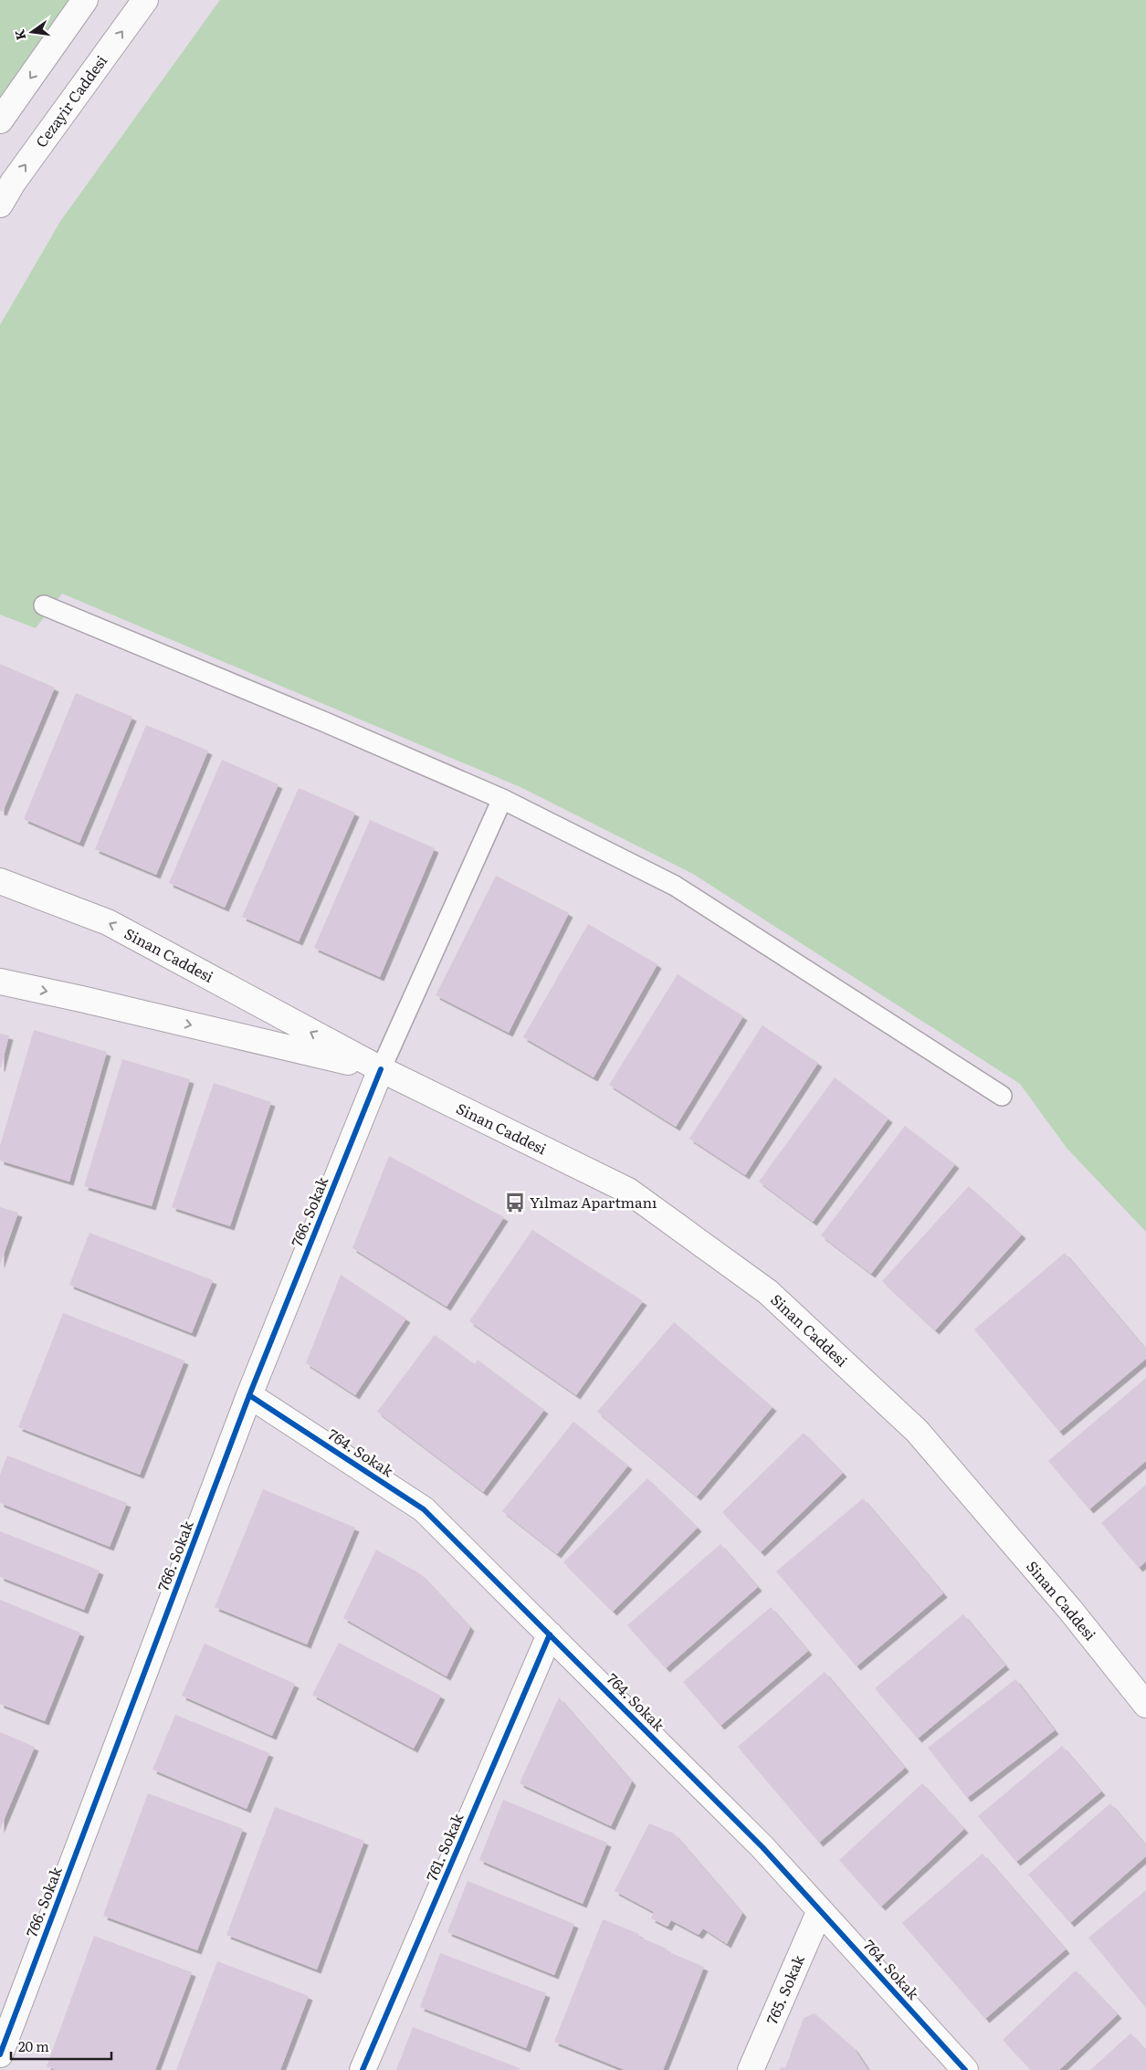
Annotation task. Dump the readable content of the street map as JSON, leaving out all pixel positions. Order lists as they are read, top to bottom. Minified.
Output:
{"streets":{"street":["Cezayir Caddesi","Sinan Caddesi","766. Sokak","764. Sokak","761. Sokak","765. Sokak"]},"crossings":[["Sinan Caddesi","766. Sokak"],["766. Sokak","764. Sokak"],["764. Sokak","761. Sokak"],["764. Sokak","765. Sokak"]],"places":{"bus stop":["Yılmaz Apartmanı"]},"scale_bar":"20 m","north":"left"}
